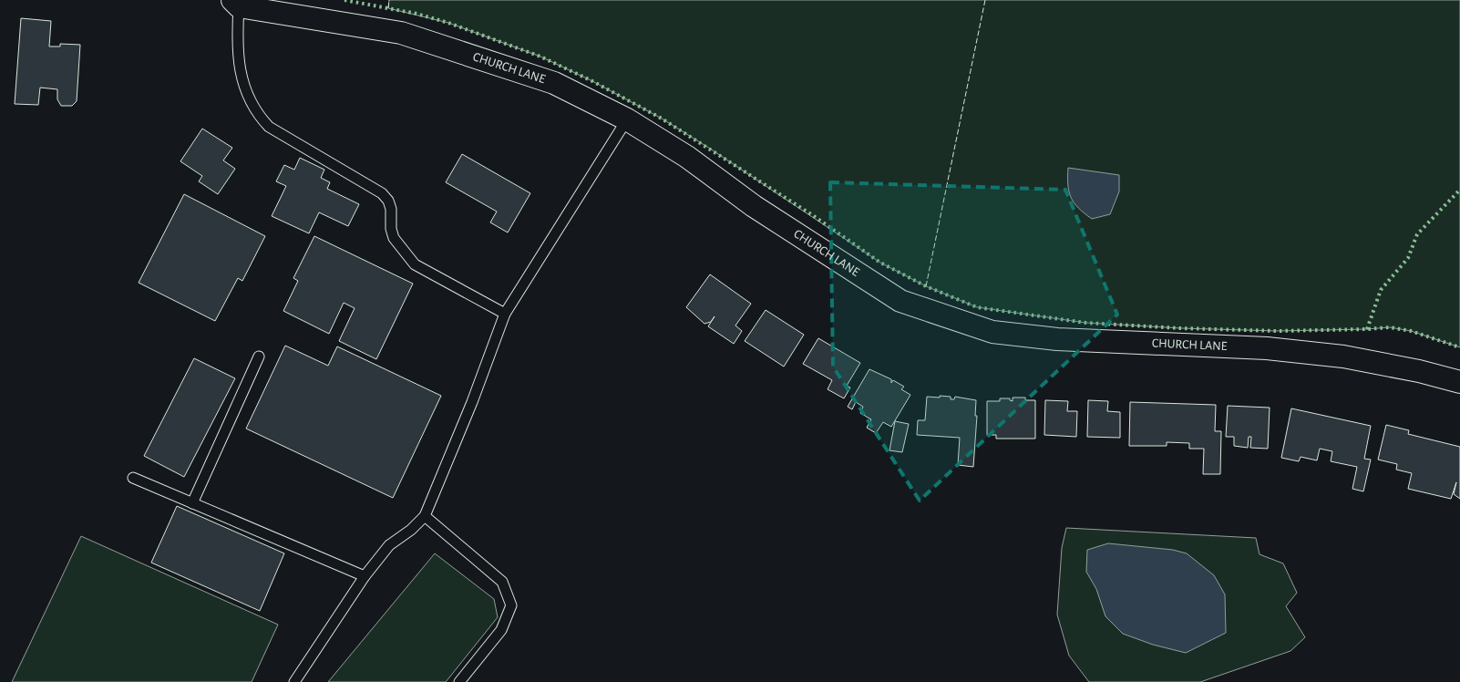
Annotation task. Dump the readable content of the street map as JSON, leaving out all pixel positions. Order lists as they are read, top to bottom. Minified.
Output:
{"streets":{"street":["CHURCH LANE"]}}
